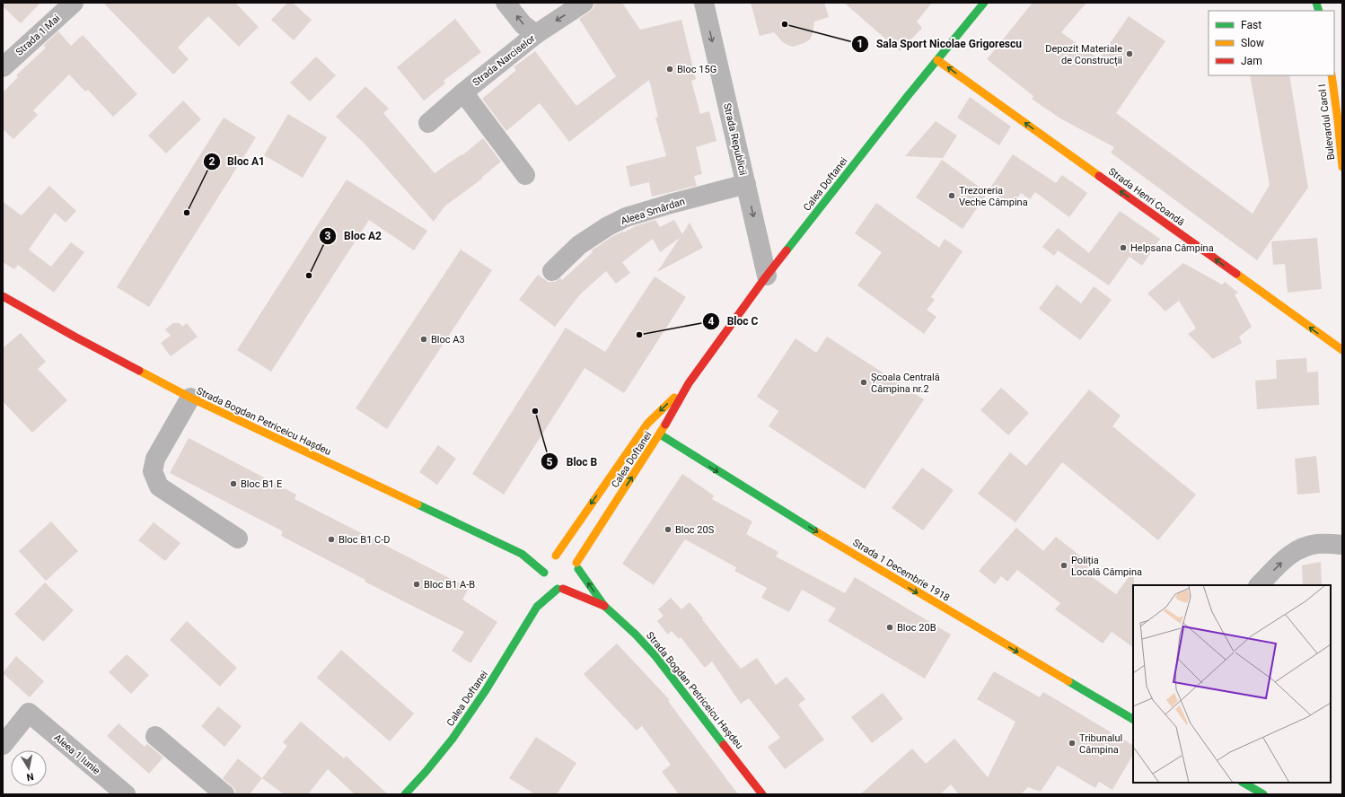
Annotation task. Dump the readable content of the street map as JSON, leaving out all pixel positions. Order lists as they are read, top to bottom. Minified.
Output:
{"streets":{"street":["Strada 1 Mai","Strada Narciselor","Bulevardul Carol I","Strada Republicii","Calea Doftanei","Strada Henri Coandă","Aleea Smârdan","Strada Bogdan Petriceicu Hașdeu","Strada 1 Decembrie 1918","Aleea 1 Iunie"]},"crossings":[["Strada Republicii","Calea Doftanei"],["Strada Republicii","Aleea Smârdan"],["Calea Doftanei","Strada Henri Coandă"],["Calea Doftanei","Strada Bogdan Petriceicu Hașdeu"],["Calea Doftanei","Strada 1 Decembrie 1918"]],"one_way":["Strada Republicii","Strada Henri Coandă","Strada 1 Decembrie 1918"],"places":["Sala Sport Nicolae Grigorescu","Depozit Materiale de Construcții","Bloc 15G","Trezoreria Veche Câmpina","Bloc A1","Helpsana Câmpina","Bloc A2","Bloc C","Bloc A3","Școala Centrală Câmpina nr.2","Bloc B","Bloc B1 E","Bloc 20S","Bloc B1 C-D","Poliția Locală Câmpina","Bloc B1 A-B","Bloc 20B","Tribunalul Câmpina"],"legend":["Fast","Slow","Jam"],"north":"bottom"}
